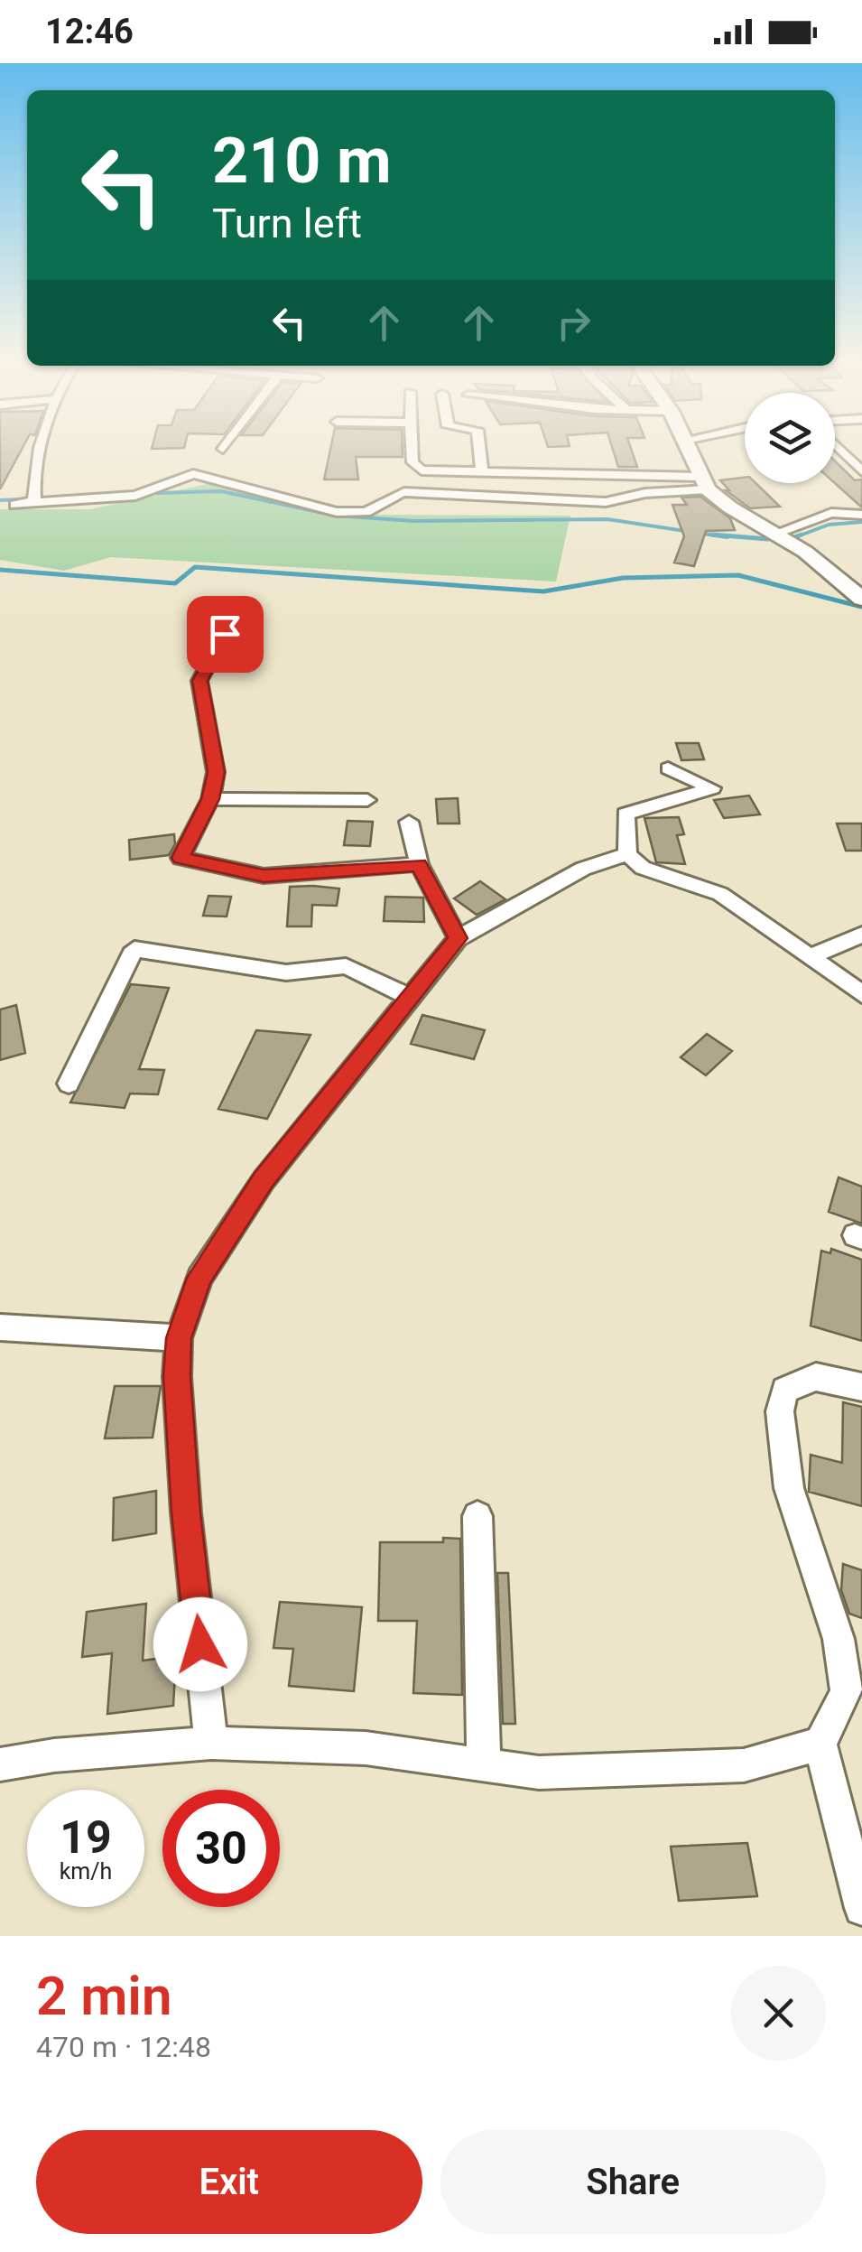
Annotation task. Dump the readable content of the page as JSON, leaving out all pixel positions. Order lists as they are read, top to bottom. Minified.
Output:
{"page":{"status":"12:46","turn":["210 m","Turn left"],"speed":"19 km/h","limit":"30","heading":["2 min","470 m · 12:48"],"buttons":["Exit","Share"]}}
